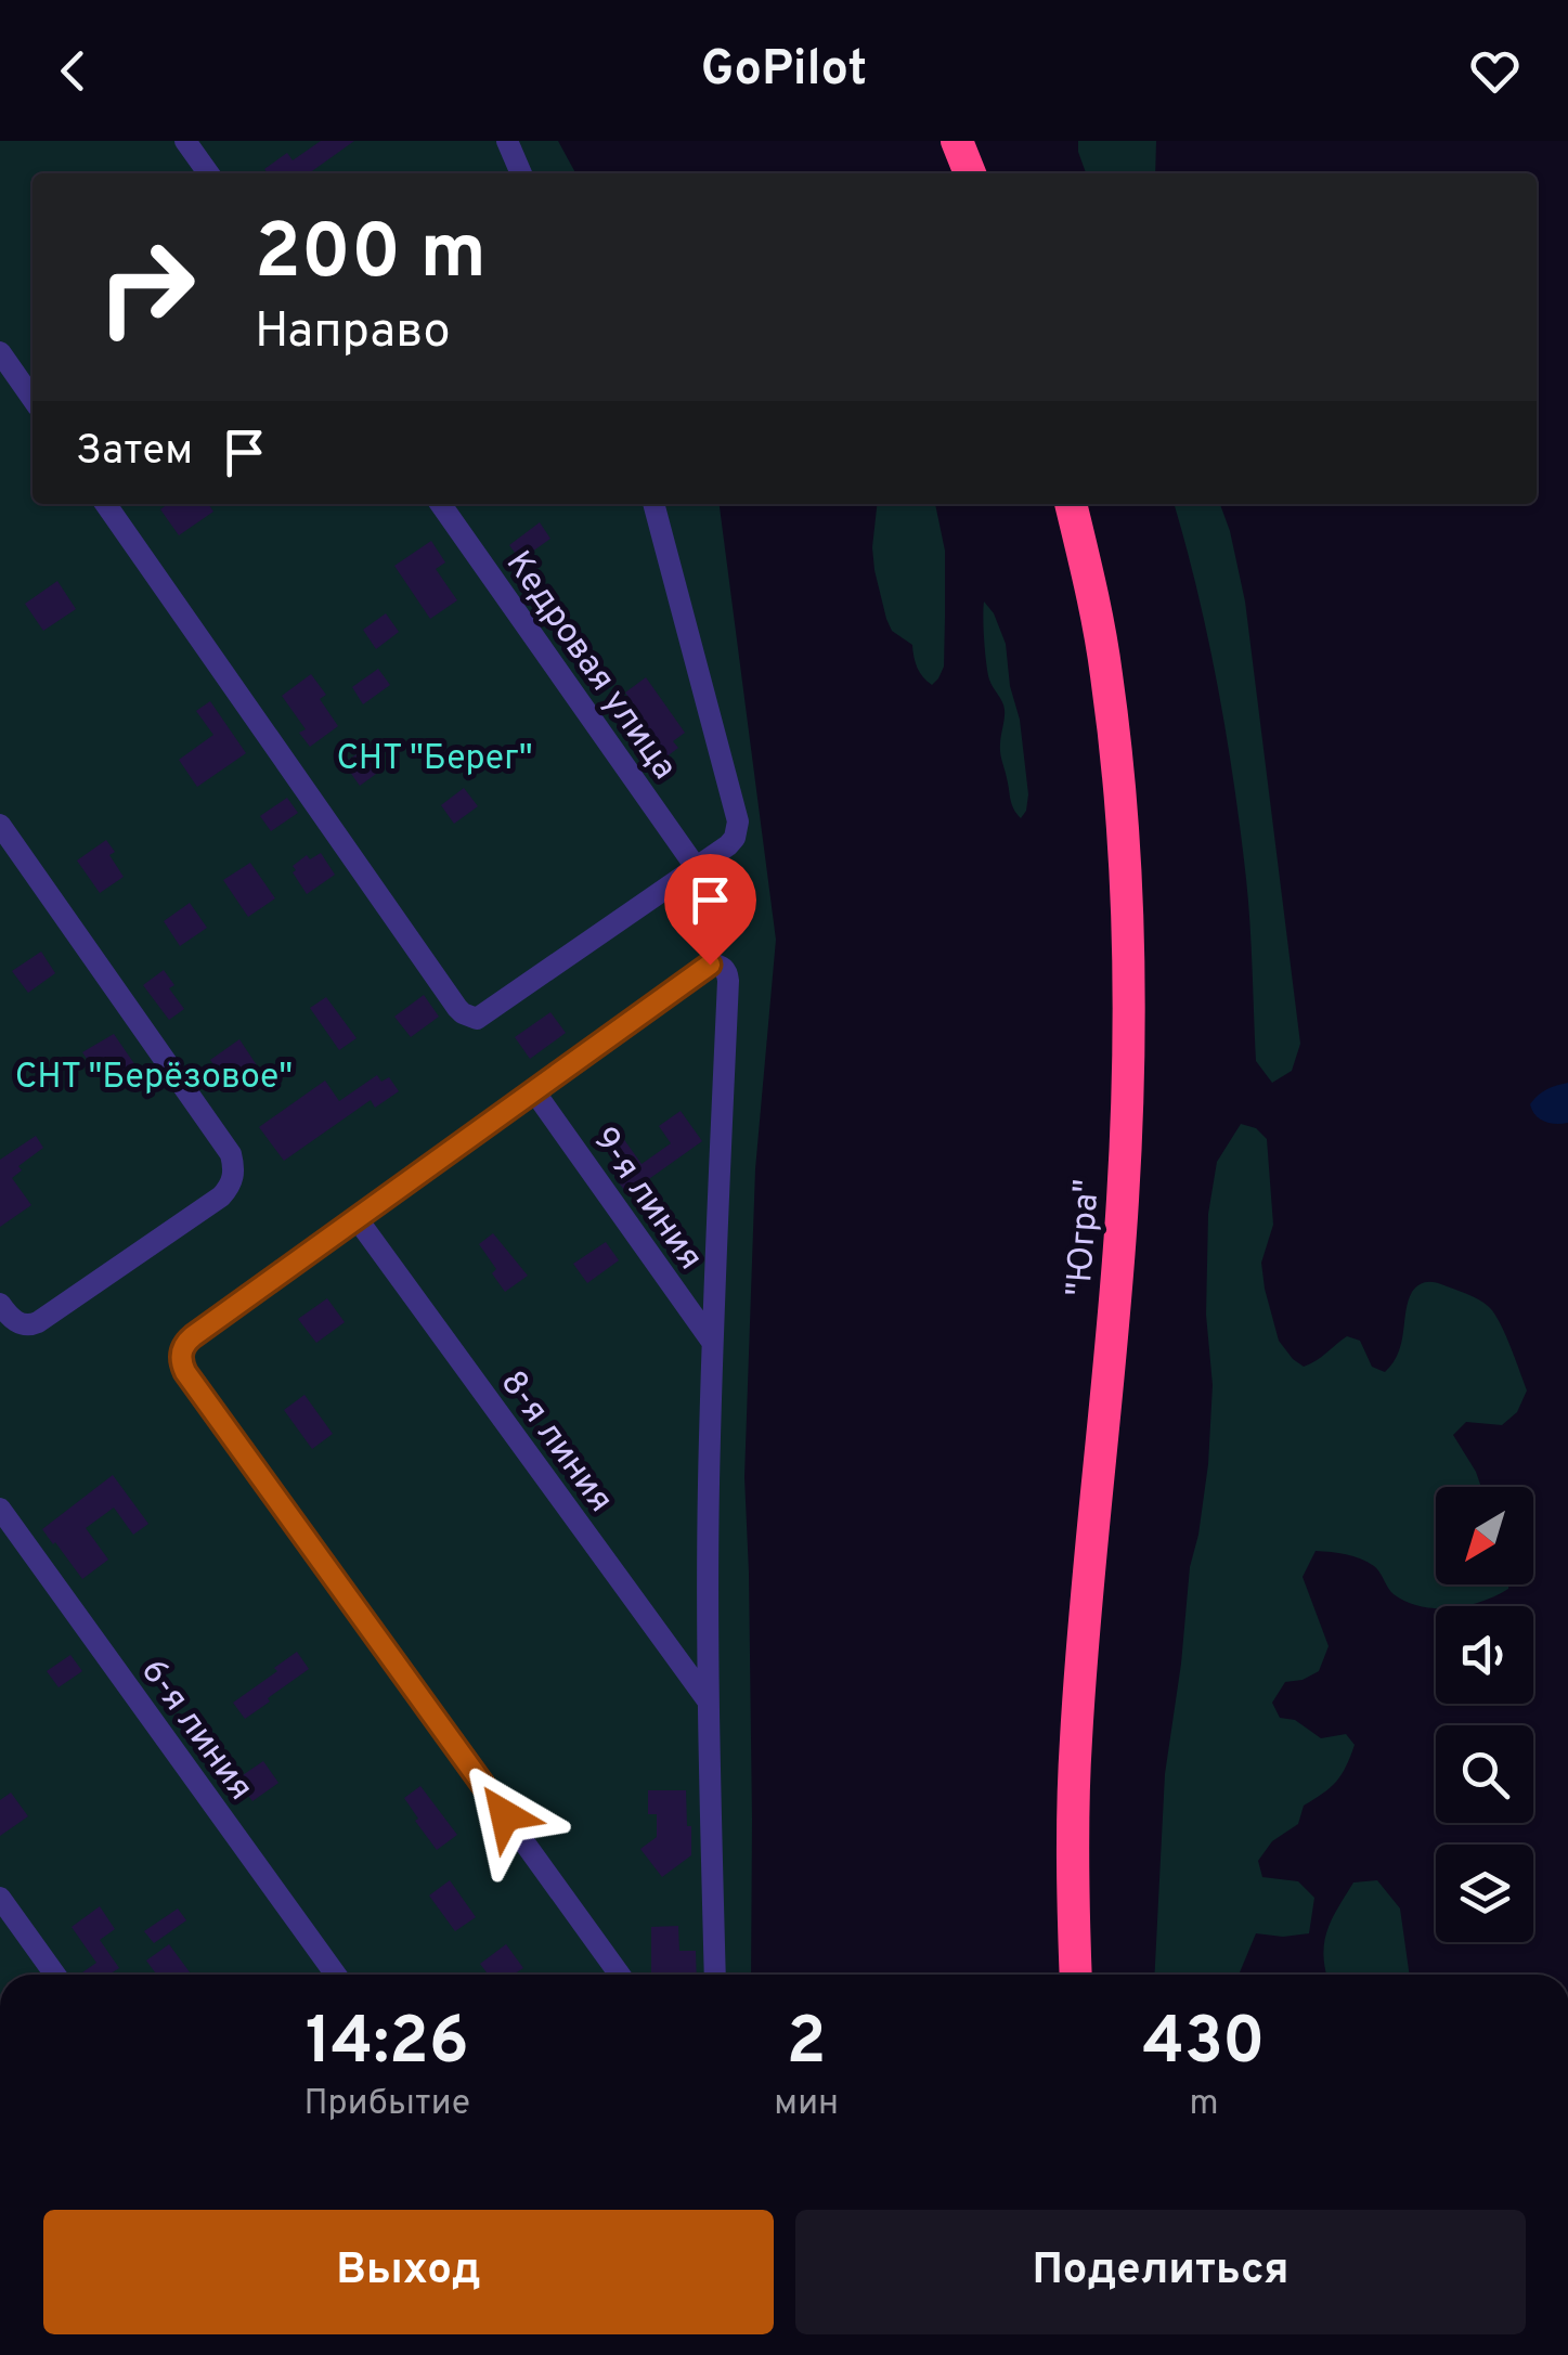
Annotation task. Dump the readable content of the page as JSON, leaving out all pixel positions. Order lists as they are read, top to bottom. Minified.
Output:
{"streets":{"highway":["\"Югра\""],"street":["Кедровая улица","9-я линия","8-я линия","6-я линия"]},"parks":["СНТ \"Берег\"","СНТ \"Берёзовое\""],"north":"bottom left","page":{"header":"GoPilot","turn":["200 m","Направо"],"then":"Затем","eta":["14:26","Прибытие","2","мин","430","m"],"buttons":["Выход","Поделиться"]}}
